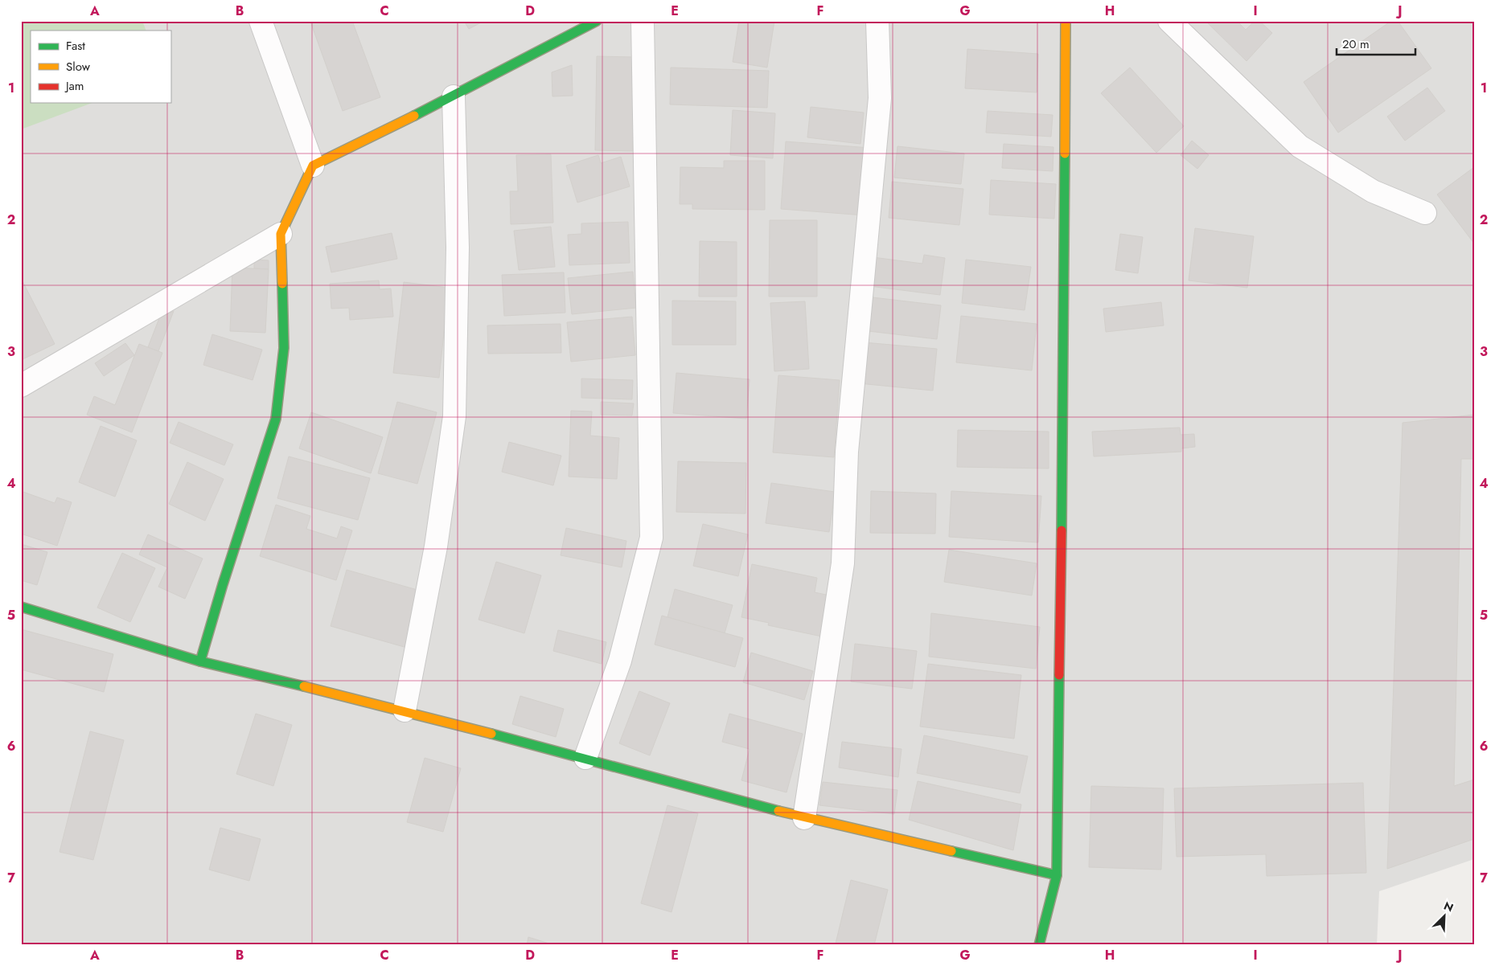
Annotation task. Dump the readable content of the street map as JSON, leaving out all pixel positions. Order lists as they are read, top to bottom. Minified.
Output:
{"legend":["Fast","Slow","Jam"],"scale_bar":"20 m","north":"top right","grid":{"columns":["A","B","C","D","E","F","G","H","I","J"],"rows":["1","2","3","4","5","6","7"]}}
